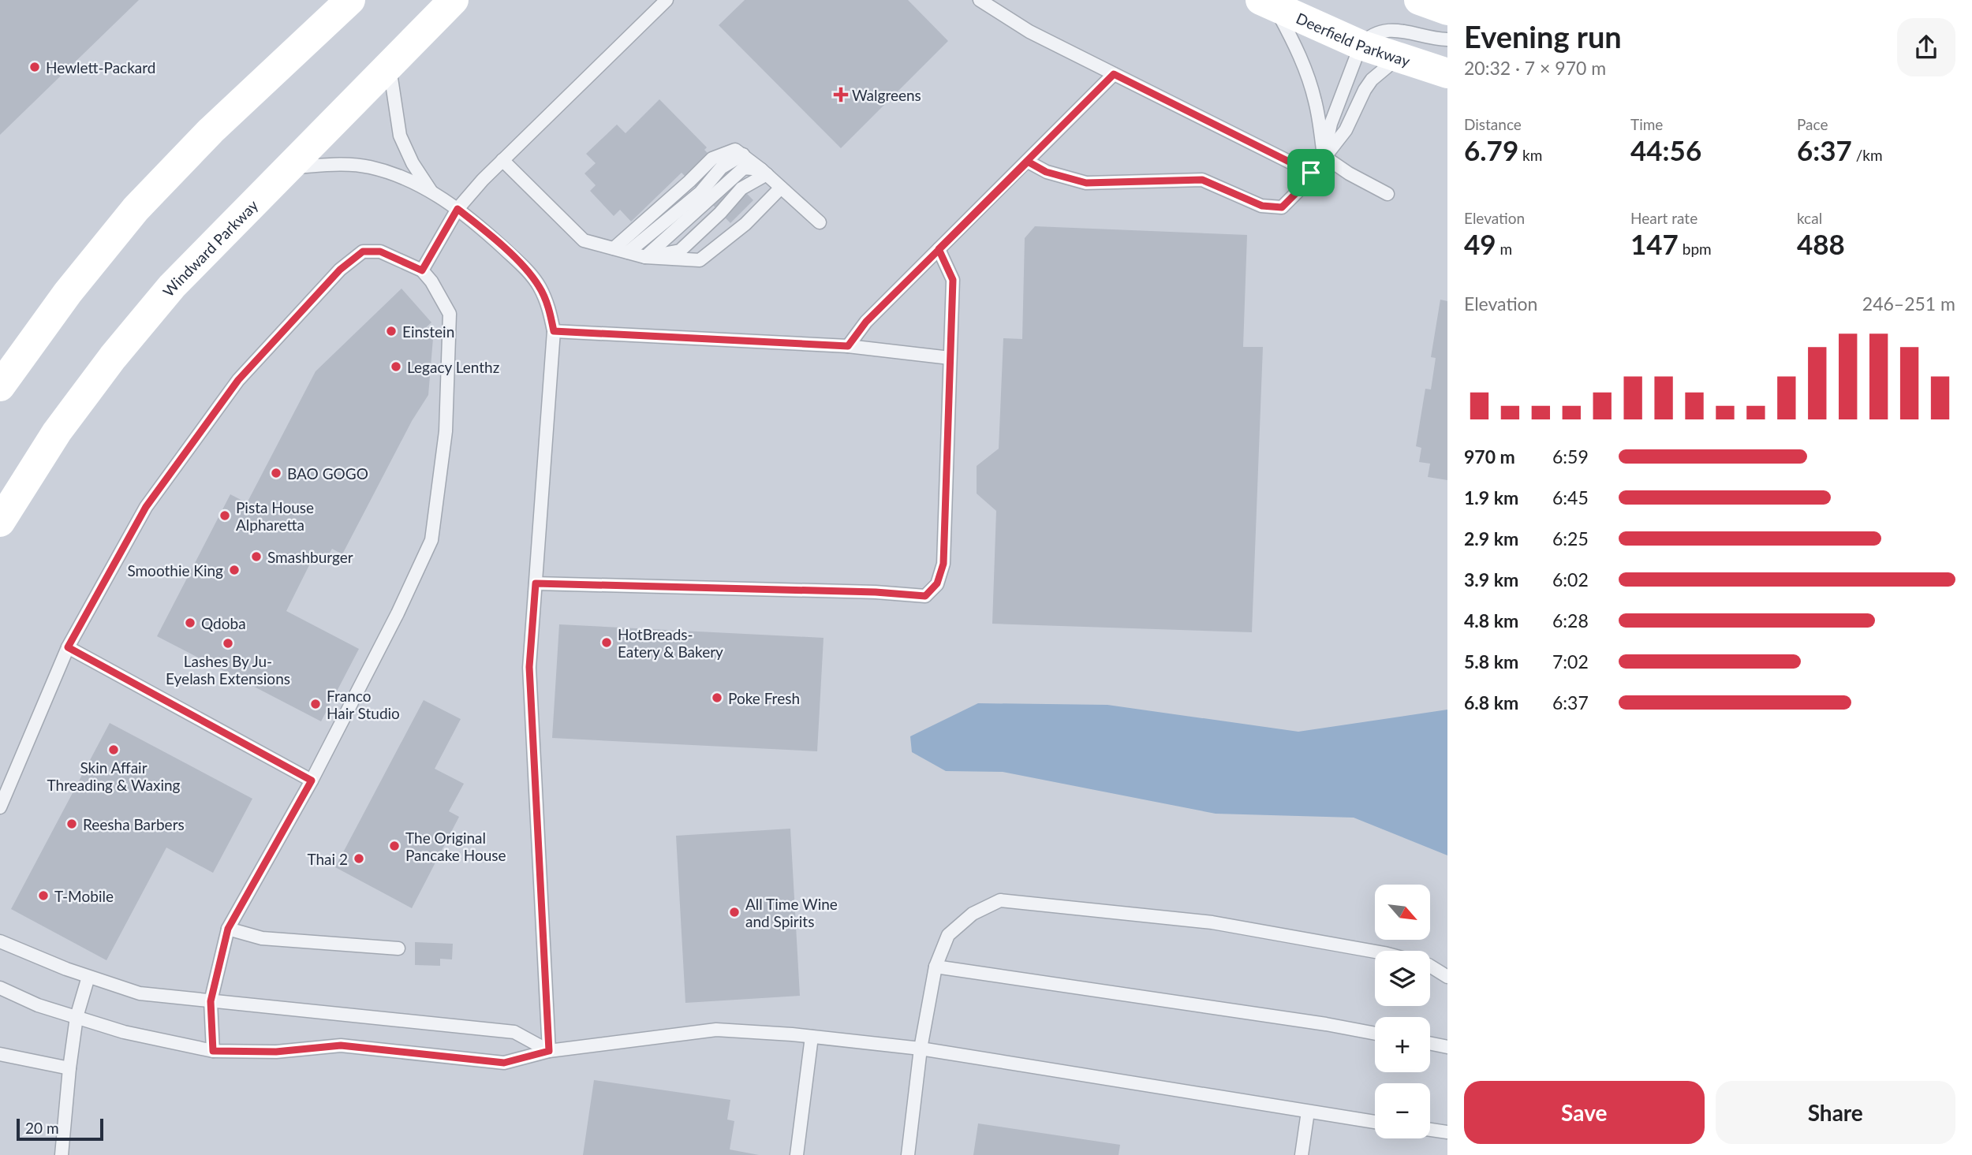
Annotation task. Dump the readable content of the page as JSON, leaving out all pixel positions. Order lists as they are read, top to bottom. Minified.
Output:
{"streets":{"main road":["Deerfield Parkway","Windward Parkway"]},"places":{"other":["Hewlett-Packard","Einstein","Legacy Lenthz","BAO GOGO","Pista House Alpharetta","Smashburger","Smoothie King","Qdoba","HotBreads- Eatery & Bakery","Lashes By Ju- Eyelash Extensions","Poke Fresh","Franco Hair Studio","Skin Affair Threading & Waxing","Reesha Barbers","The Original Pancake House","Thai 2","T-Mobile","All Time Wine and Spirits"],"health":["Walgreens"]},"scale_bar":"20 m","north":"bottom right","page":{"heading":["Evening run","20:32 · 7 × 970 m"],"stats":[["Distance","6.79 km"],["Time","44:56"],["Pace","6:37 /km"],["Elevation","49 m"],["Heart rate","147 bpm"],["kcal","488"]],"chart":["Elevation","246–251 m"],"list":[{"name":"970 m","note":"6:59"},{"name":"1.9 km","note":"6:45"},{"name":"2.9 km","note":"6:25"},{"name":"3.9 km","note":"6:02"},{"name":"4.8 km","note":"6:28"},{"name":"5.8 km","note":"7:02"},{"name":"6.8 km","note":"6:37"}],"map_buttons":["+","−"],"buttons":["Save","Share"],"scale":"20 m"}}
